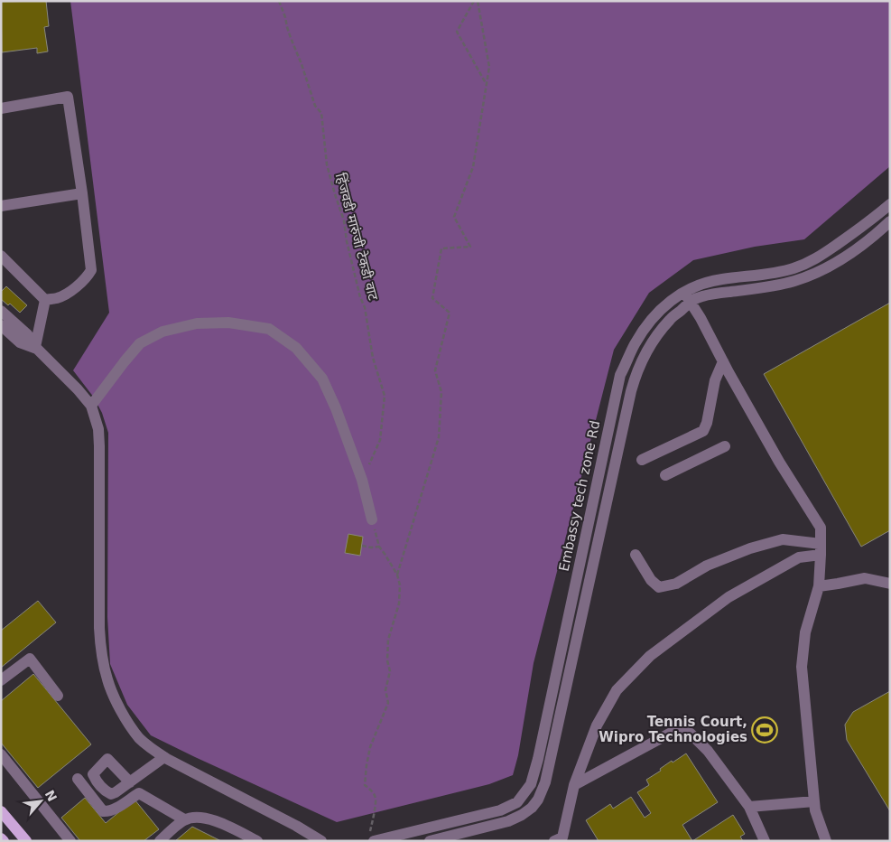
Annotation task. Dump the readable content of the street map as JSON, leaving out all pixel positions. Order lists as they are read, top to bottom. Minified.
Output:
{"streets":{"street":["Embassy tech zone Rd"],"path":["हिंजवडी मारुंजी टेकडी वाट"]},"places":{"sports":["Tennis Court, Wipro Technologies"]},"north":"top right"}
